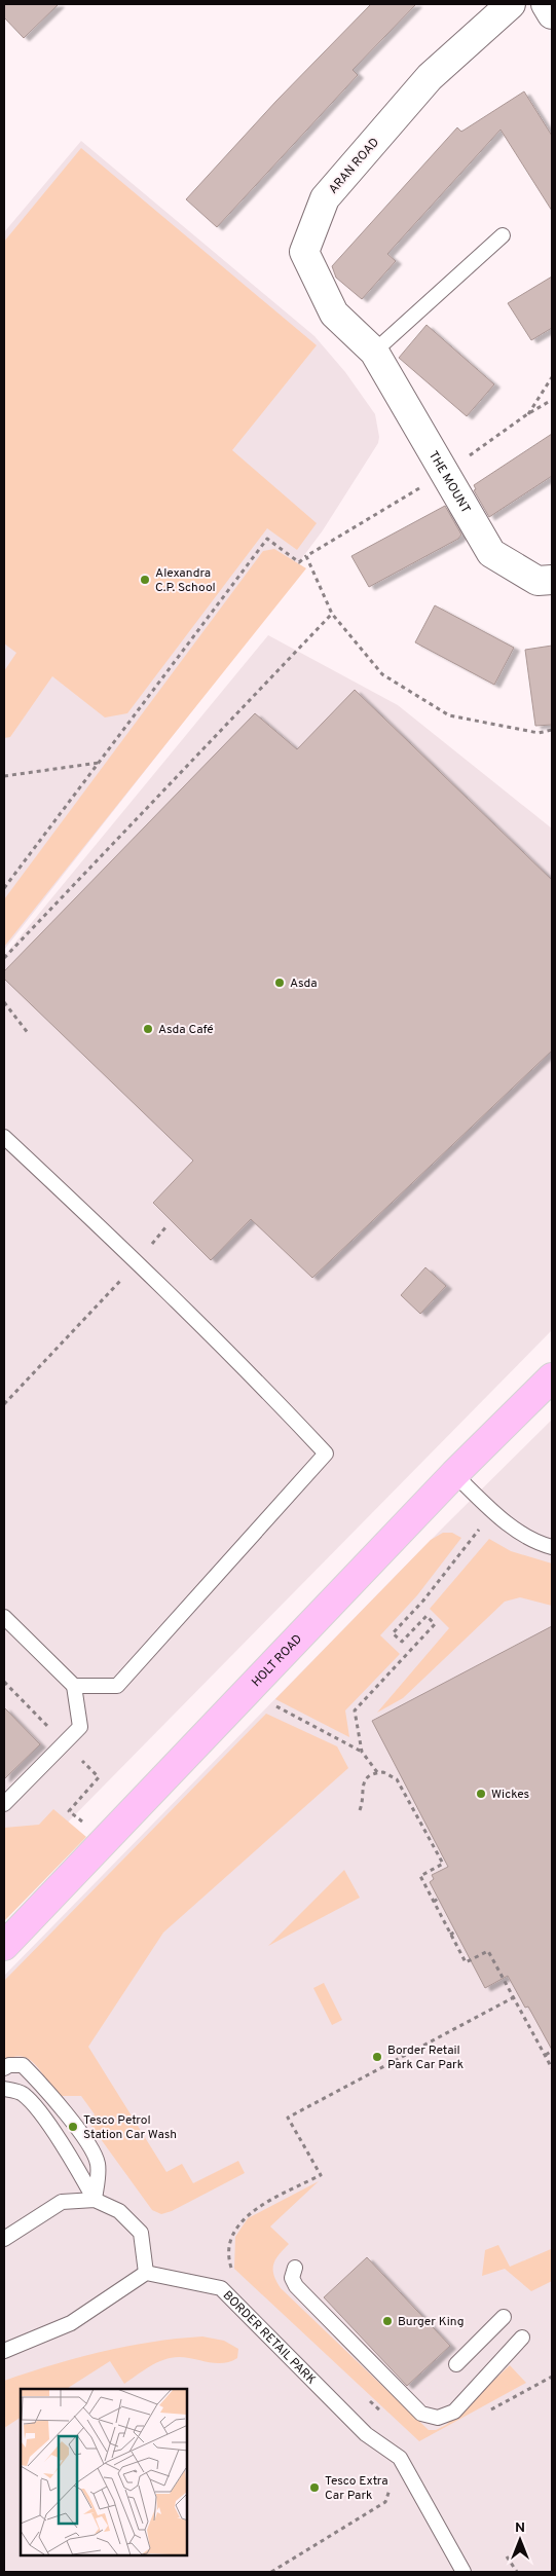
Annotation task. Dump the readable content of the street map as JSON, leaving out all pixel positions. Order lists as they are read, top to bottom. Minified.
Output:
{"streets":{"main road":["HOLT ROAD"],"street":["ARAN ROAD","THE MOUNT"],"lane":["BORDER RETAIL PARK"]},"crossings":[["ARAN ROAD","THE MOUNT"]],"places":["Alexandra C.P. School","Asda","Asda Café","Wickes","Border Retail Park Car Park","Tesco Petrol Station Car Wash","Burger King","Tesco Extra Car Park"],"north":"top"}
